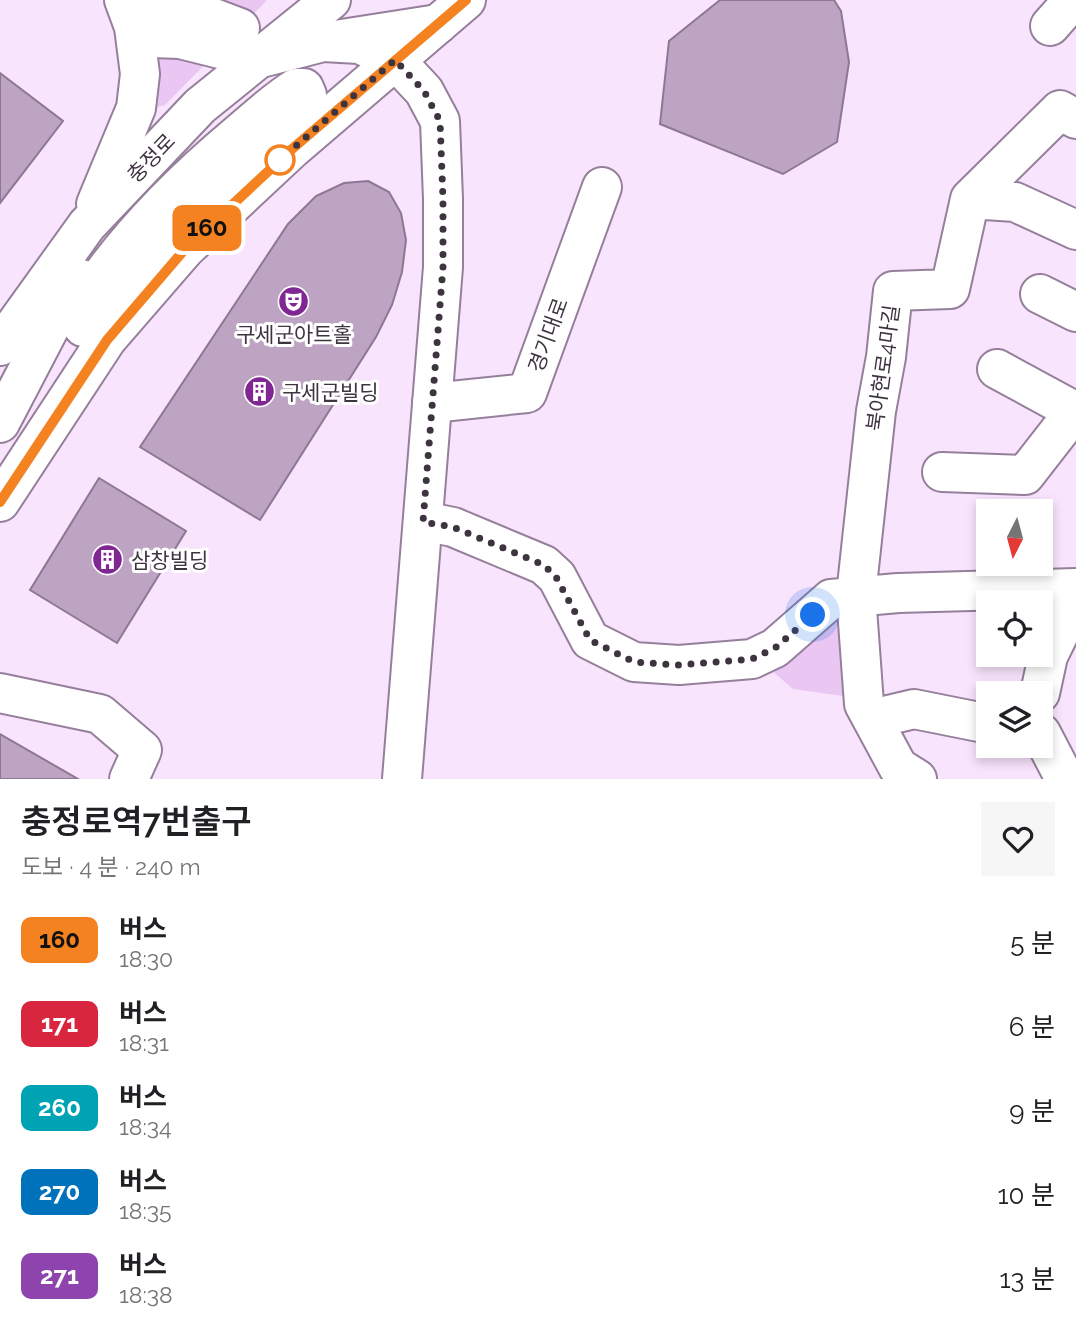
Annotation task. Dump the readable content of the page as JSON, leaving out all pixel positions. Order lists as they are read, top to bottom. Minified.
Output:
{"streets":{"street":["충정로","경기대로","북아현로4마길"]},"places":{"theatre":["구세군아트홀"],"building":["구세군빌딩","삼창빌딩"]},"lines":["bus line 160"],"north":"bottom","page":{"on_map":"160","heading":["충정로역7번출구","도보 · 4 분 · 240 m"],"list":[{"mark":"160","name":"버스","note":"18:30","value":"5 분"},{"mark":"171","name":"버스","note":"18:31","value":"6 분"},{"mark":"260","name":"버스","note":"18:34","value":"9 분"},{"mark":"270","name":"버스","note":"18:35","value":"10 분"},{"mark":"271","name":"버스","note":"18:38","value":"13 분"}]}}
